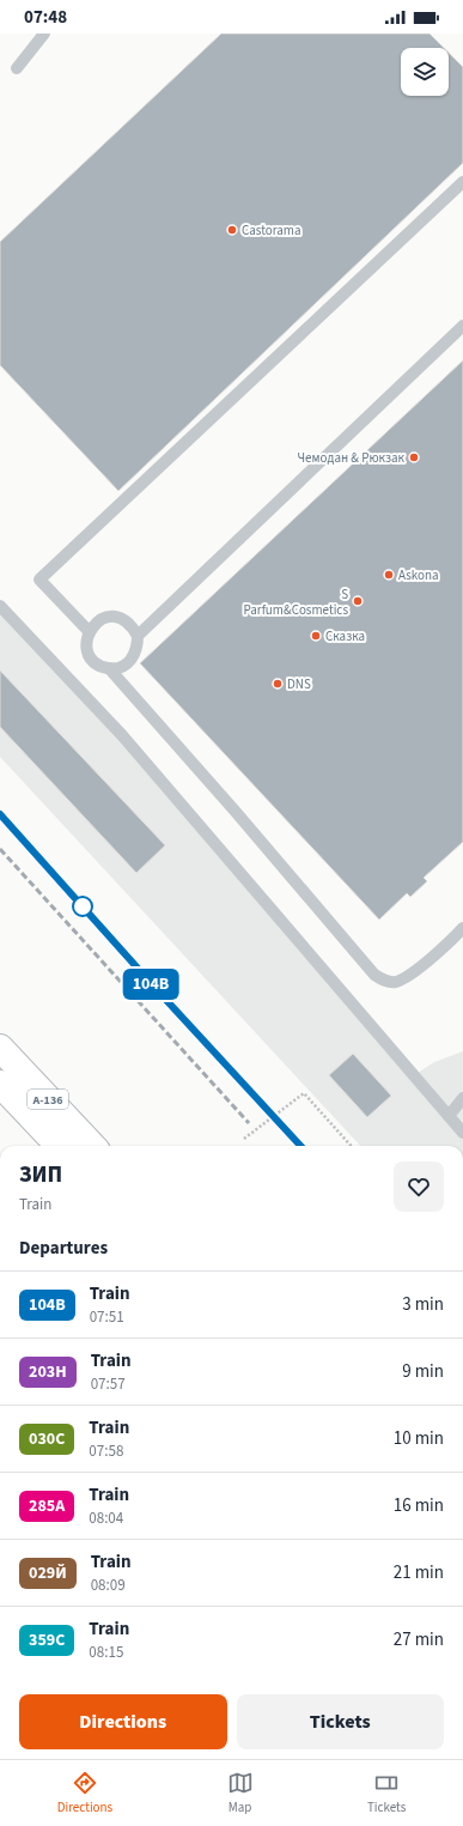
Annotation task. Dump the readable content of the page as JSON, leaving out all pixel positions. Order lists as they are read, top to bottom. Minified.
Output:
{"streets":{"main road":["А-136"]},"places":["Castorama","Чемодан & Рюкзак","Askona","S Parfum&Cosmetics","Сказка","DNS"],"page":{"status":"07:48","on_map":"104В","heading":[["ЗИП","Train"],"Departures"],"list":[{"mark":"104В","name":"Train","note":"07:51","value":"3 min"},{"mark":"203Н","name":"Train","note":"07:57","value":"9 min"},{"mark":"030C","name":"Train","note":"07:58","value":"10 min"},{"mark":"285А","name":"Train","note":"08:04","value":"16 min"},{"mark":"029Й","name":"Train","note":"08:09","value":"21 min"},{"mark":"359С","name":"Train","note":"08:15","value":"27 min"}],"buttons":["Directions","Tickets"],"tabs":["Directions","Map","Tickets"]}}
